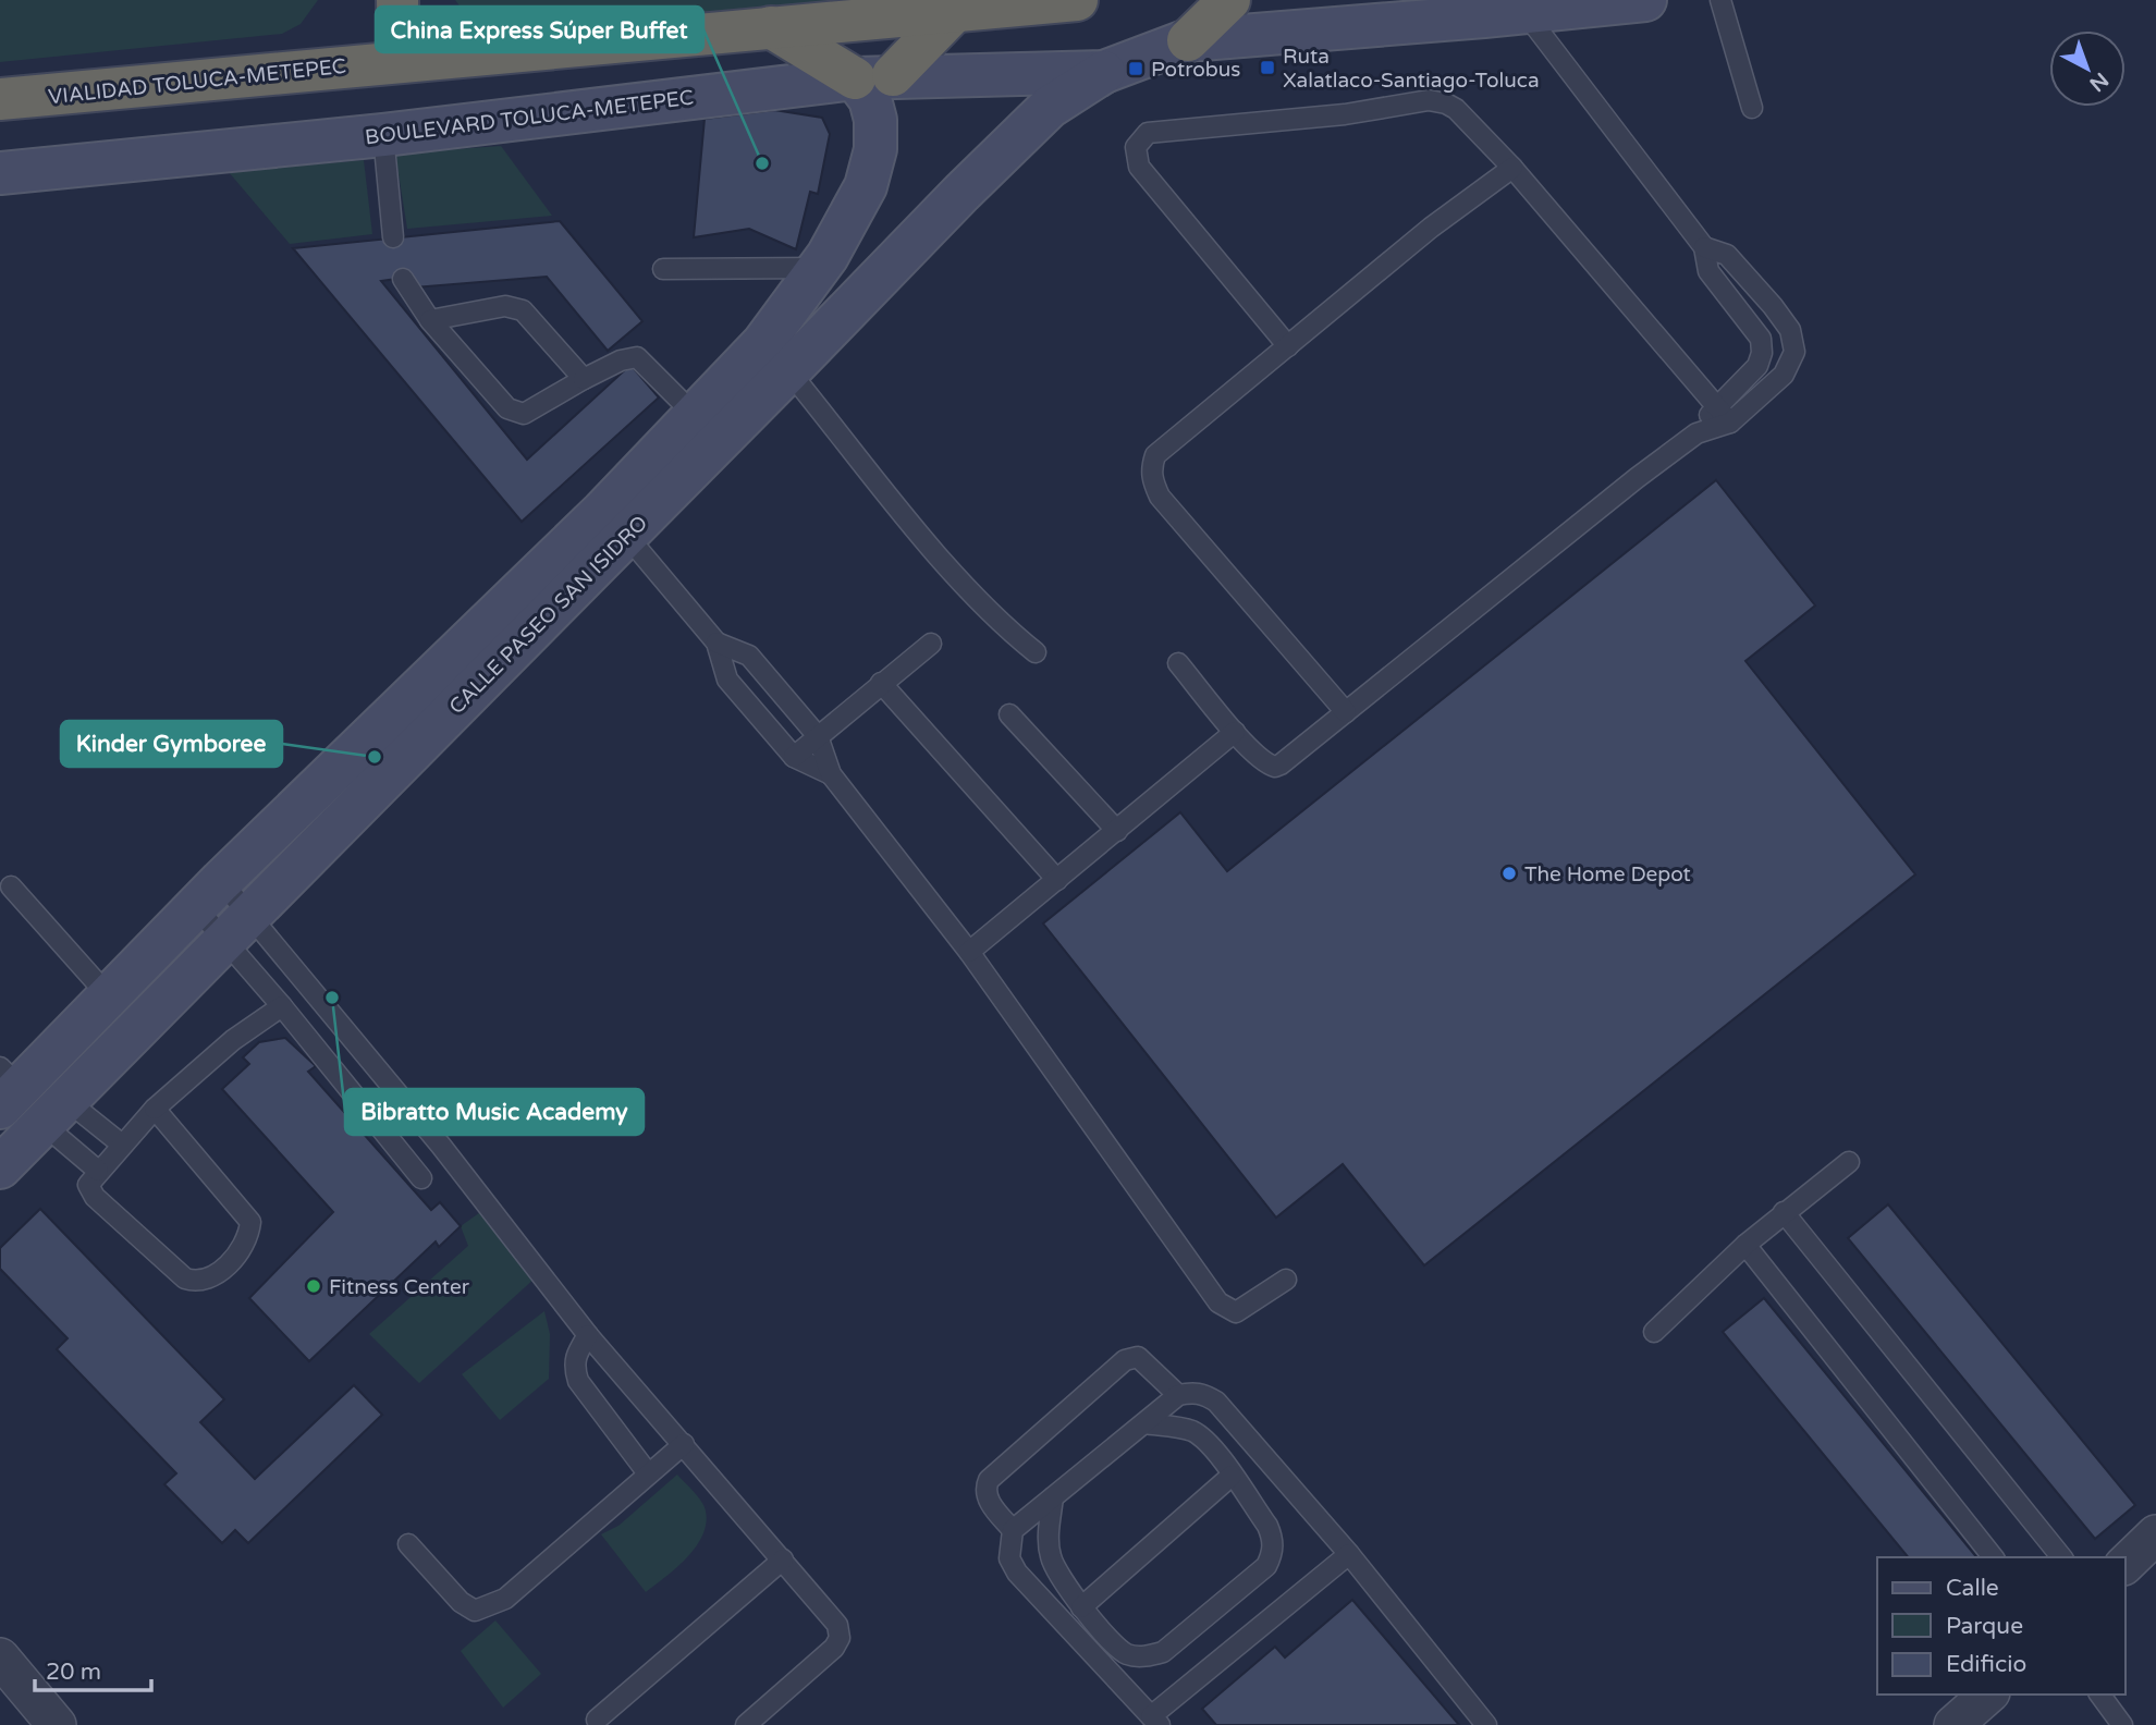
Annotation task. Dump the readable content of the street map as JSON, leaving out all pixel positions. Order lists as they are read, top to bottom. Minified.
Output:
{"streets":{"highway":["VIALIDAD TOLUCA-METEPEC"],"main road":["BOULEVARD TOLUCA-METEPEC","CALLE PASEO SAN ISIDRO"]},"crossings":[["BOULEVARD TOLUCA-METEPEC","CALLE PASEO SAN ISIDRO"]],"places":{"transit":["Ruta Xalatlaco-Santiago-Toluca","Potrobus"],"other":["China Express Súper Buffet","Kinder Gymboree","The Home Depot","Bibratto Music Academy","Fitness Center"]},"legend":["Calle","Parque","Edificio"],"scale_bar":"20 m","north":"bottom right"}
